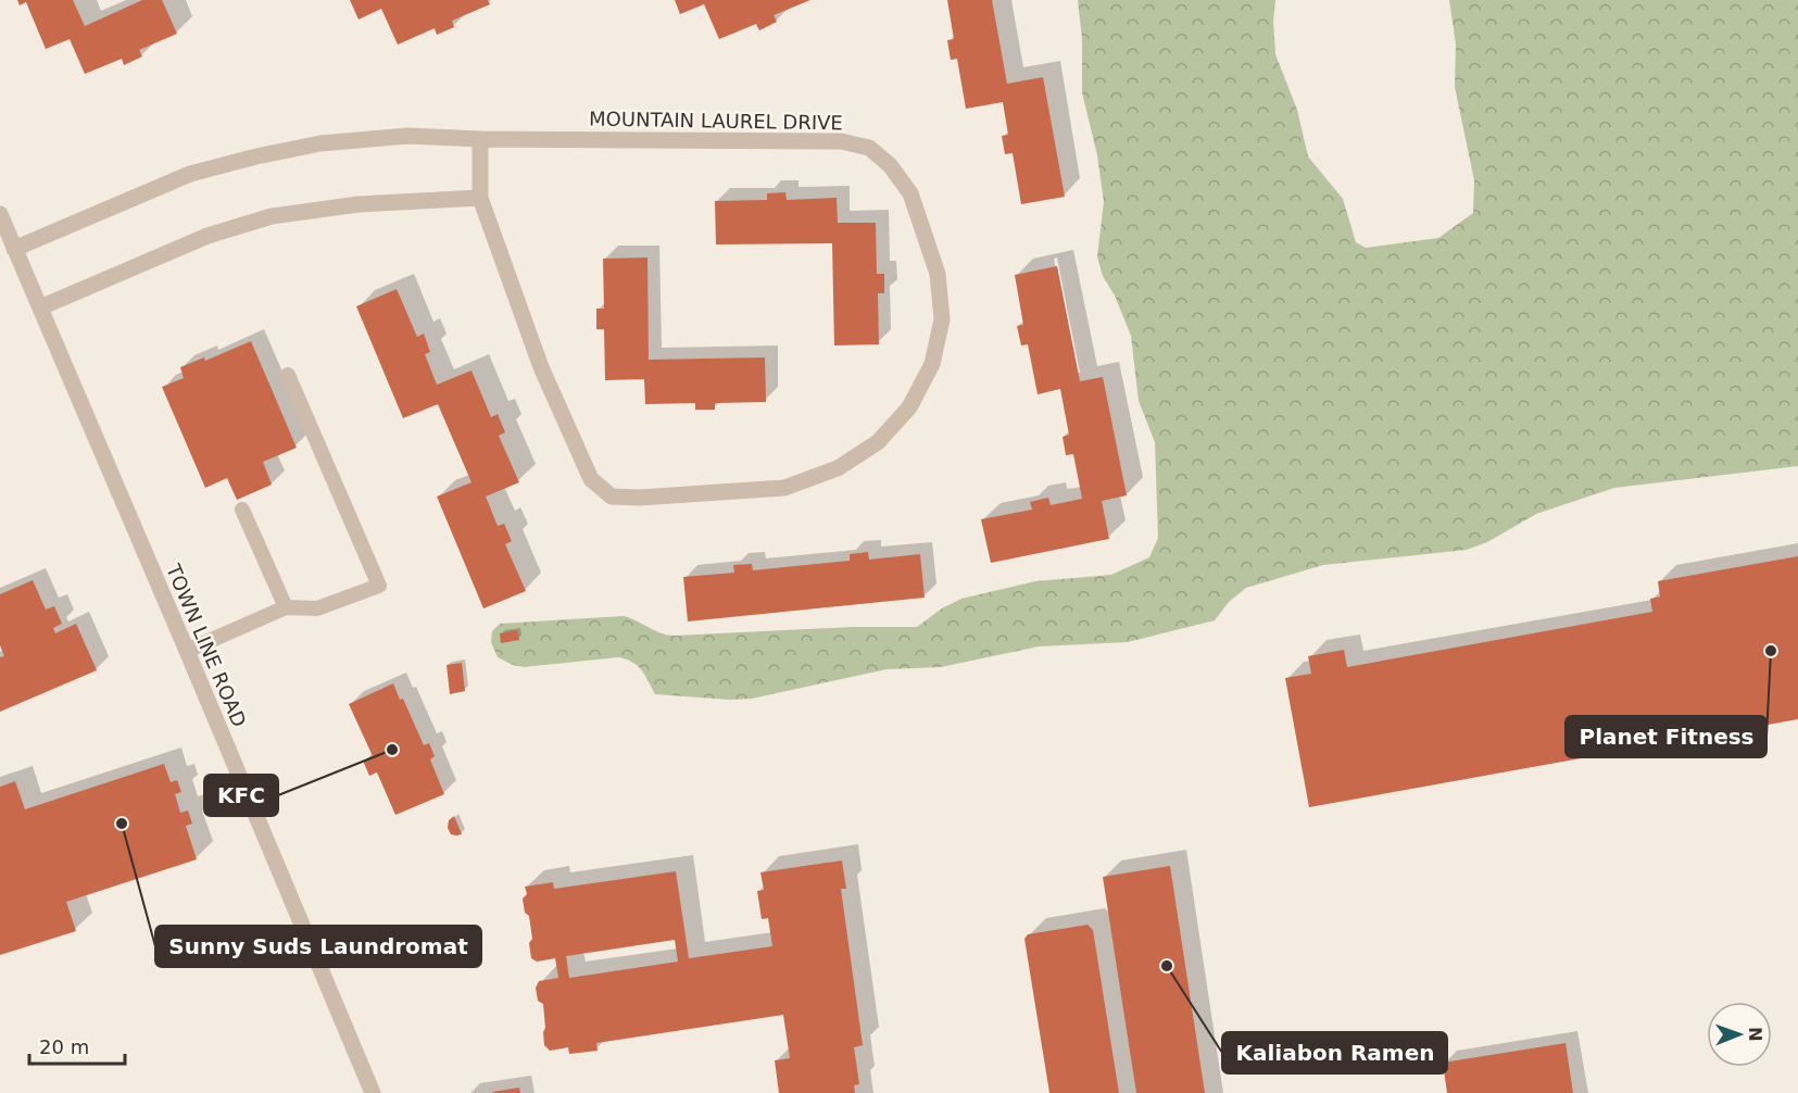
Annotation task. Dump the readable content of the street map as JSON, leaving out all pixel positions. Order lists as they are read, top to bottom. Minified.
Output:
{"streets":{"street":["MOUNTAIN LAUREL DRIVE","TOWN LINE ROAD"]},"crossings":[["MOUNTAIN LAUREL DRIVE","TOWN LINE ROAD"]],"places":["Planet Fitness","KFC","Sunny Suds Laundromat","Kaliabon Ramen"],"scale_bar":"20 m","north":"right"}
